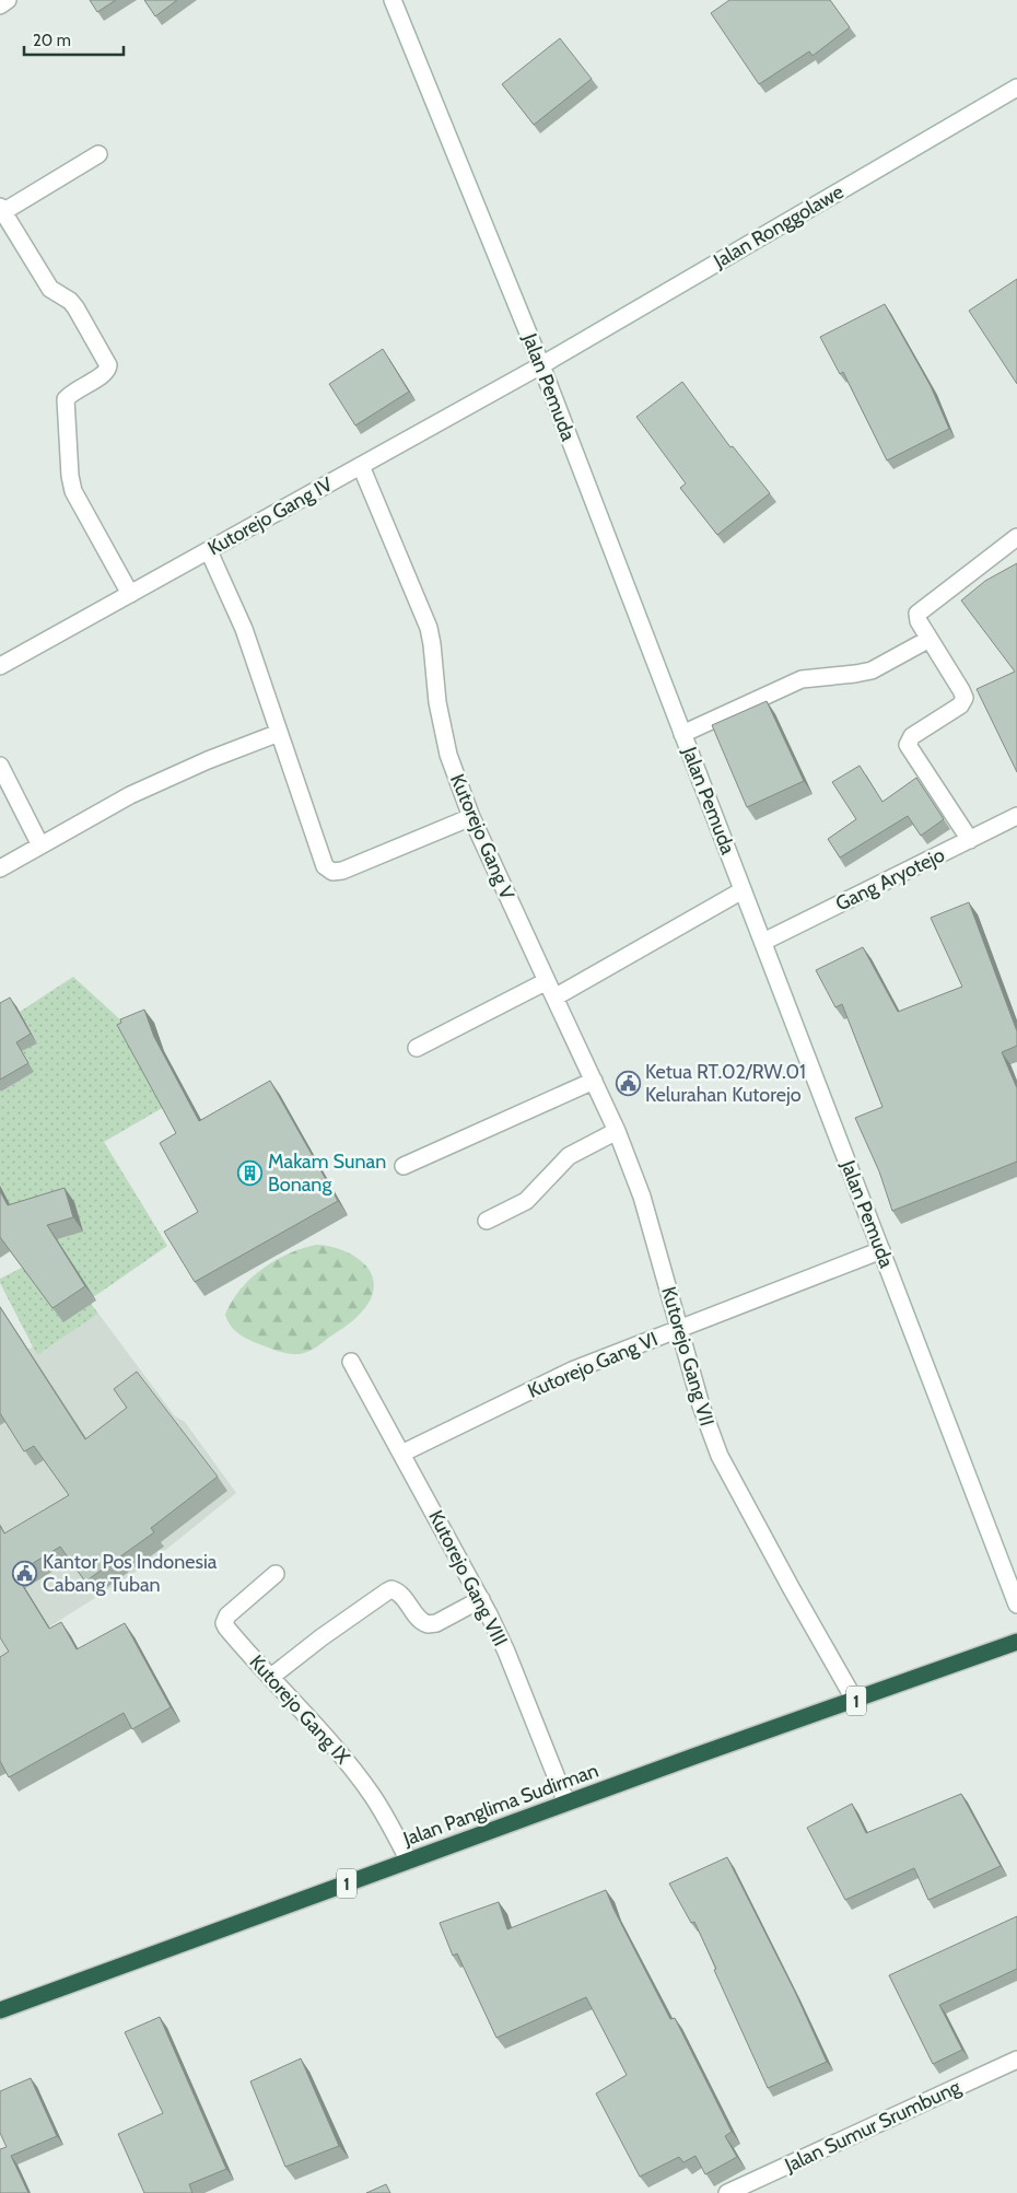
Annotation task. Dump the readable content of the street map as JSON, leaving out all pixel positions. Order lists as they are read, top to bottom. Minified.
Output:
{"streets":{"highway":["1","Jalan Panglima Sudirman"],"main road":["Jalan Ronggolawe","Jalan Pemuda","Kutorejo Gang IV","Kutorejo Gang V","Gang Aryotejo","Kutorejo Gang VII","Kutorejo Gang VI","Kutorejo Gang VIII","Kutorejo Gang IX","Jalan Sumur Srumbung"]},"crossings":[["Jalan Ronggolawe","Jalan Pemuda"],["Jalan Ronggolawe","Kutorejo Gang IV"],["Jalan Pemuda","Kutorejo Gang IV"],["Jalan Pemuda","Gang Aryotejo"],["Jalan Pemuda","Kutorejo Gang VI"],["Kutorejo Gang IV","Kutorejo Gang V"],["Kutorejo Gang V","Kutorejo Gang VII"],["Kutorejo Gang VII","Kutorejo Gang VI"],["Kutorejo Gang VII","Jalan Panglima Sudirman"],["Kutorejo Gang VI","Kutorejo Gang VIII"],["Kutorejo Gang VIII","Jalan Panglima Sudirman"],["Kutorejo Gang IX","Jalan Panglima Sudirman"]],"places":{"public building":["Ketua RT.02/RW.01 Kelurahan Kutorejo","Kantor Pos Indonesia Cabang Tuban"],"building":["Makam Sunan Bonang"]},"scale_bar":"20 m"}
